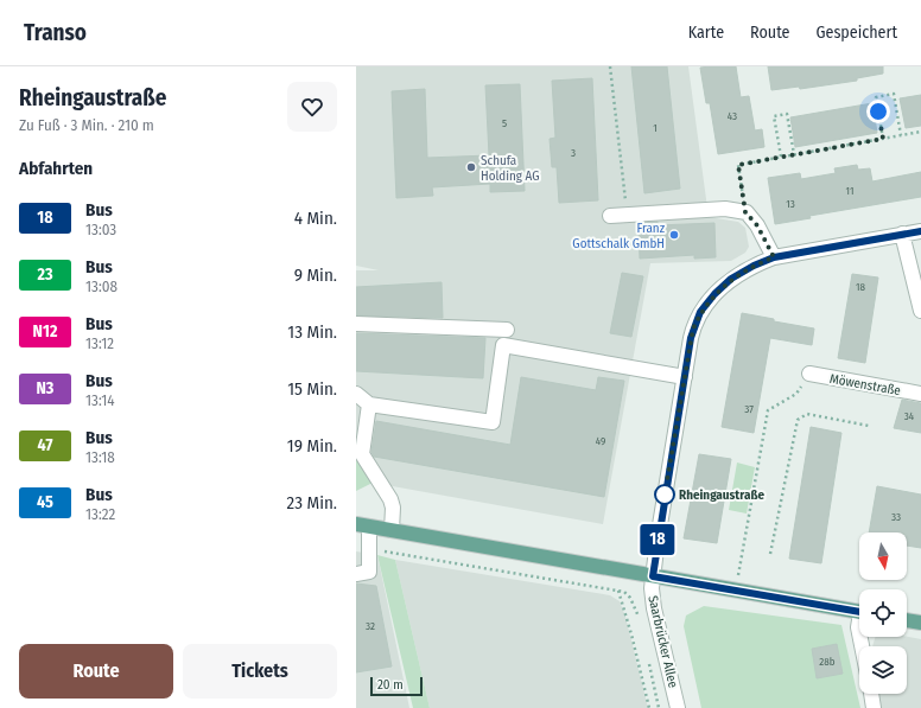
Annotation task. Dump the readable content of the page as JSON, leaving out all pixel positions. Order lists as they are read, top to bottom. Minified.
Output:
{"streets":{"street":["Möwenstraße","Saarbrücker Allee"]},"places":["Schufa Holding AG","Franz Gottschalk GmbH","Rheingaustraße"],"lines":["bus line 18"],"house_numbers":["43","5","1","3","11","13","18","37","34","49","33","32","28b"],"scale_bar":"20 m","north":"bottom","page":{"header":"Transo","nav":["Karte","Route","Gespeichert"],"heading":[["Rheingaustraße","Zu Fuß · 3 Min. · 210 m"],"Abfahrten"],"on_map":"18","list":[{"mark":"18","name":"Bus","note":"13:03","value":"4 Min."},{"mark":"23","name":"Bus","note":"13:08","value":"9 Min."},{"mark":"N12","name":"Bus","note":"13:12","value":"13 Min."},{"mark":"N3","name":"Bus","note":"13:14","value":"15 Min."},{"mark":"47","name":"Bus","note":"13:18","value":"19 Min."},{"mark":"45","name":"Bus","note":"13:22","value":"23 Min."}],"buttons":["Route","Tickets"],"scale":"20 m"}}
